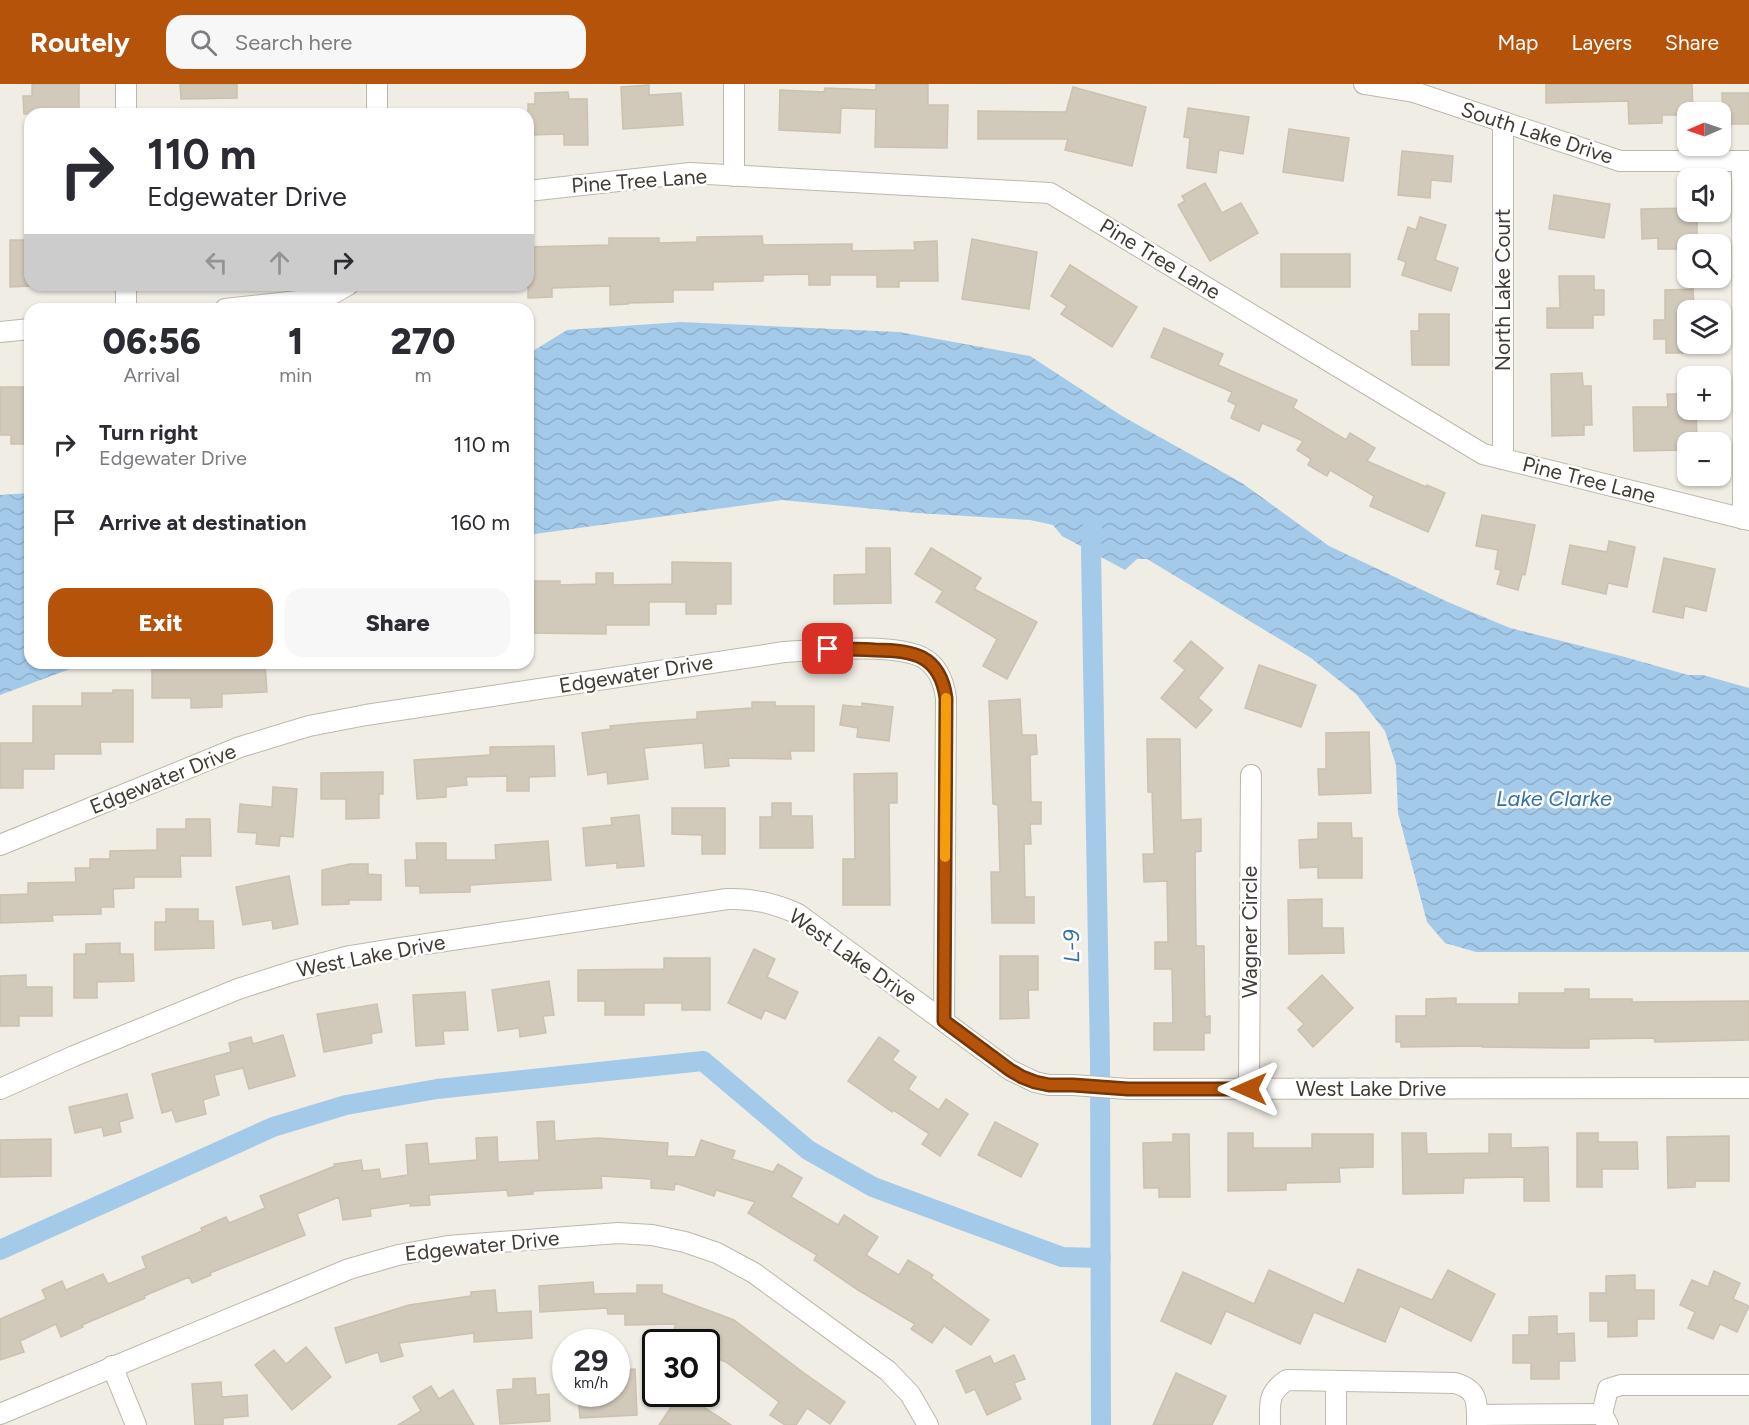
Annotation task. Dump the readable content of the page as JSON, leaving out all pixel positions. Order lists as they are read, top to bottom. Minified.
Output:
{"streets":{"street":["South Lake Drive","Pine Tree Lane","North Lake Court","Edgewater Drive","Wagner Circle","West Lake Drive"]},"crossings":[["South Lake Drive","North Lake Court"],["Pine Tree Lane","North Lake Court"],["Edgewater Drive","West Lake Drive"],["Wagner Circle","West Lake Drive"]],"water":["Lake Clarke","L-9"],"north":"left","page":{"header":"Routely","search":"Search here","nav":["Map","Layers","Share"],"map_buttons":["+","−"],"turn":["110 m","Edgewater Drive"],"eta":["06:56","Arrival","1","min","270","m"],"list":[{"name":"Turn right","note":"Edgewater Drive","value":"110 m"},{"name":"Arrive at destination","value":"160 m"}],"buttons":["Exit","Share"],"speed":"29 km/h","limit":"30"}}
